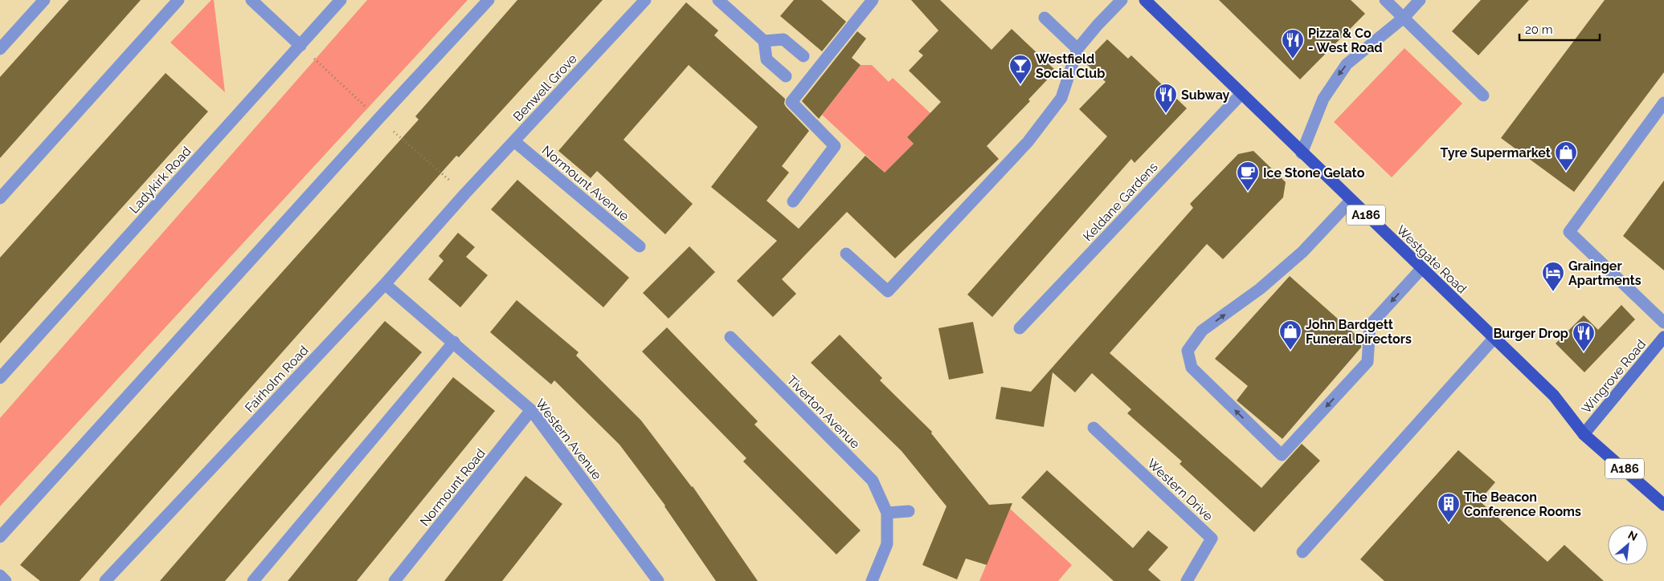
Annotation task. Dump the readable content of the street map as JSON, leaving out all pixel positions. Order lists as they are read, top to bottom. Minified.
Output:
{"streets":{"main road":["A186","Westgate Road"],"street":["Benwell Grove","Ladykirk Road","Normount Avenue","Keldane Gardens","Wingrove Road","Fairholm Road","Tiverton Avenue","Western Avenue","Normount Road","Western Drive"]},"crossings":[["Benwell Grove","Normount Avenue"],["Benwell Grove","Fairholm Road"],["Keldane Gardens","Westgate Road"],["Westgate Road","Wingrove Road"],["Fairholm Road","Western Avenue"],["Western Avenue","Normount Road"]],"places":{"restaurant":["Pizza & Co - West Road","Subway","Burger Drop"],"bar":["Westfield Social Club"],"shop":["Tyre Supermarket","John Bardgett Funeral Directors"],"cafe":["Ice Stone Gelato"],"hotel":["Grainger Apartments"],"building":["The Beacon Conference Rooms"]},"scale_bar":"20 m","north":"top right"}
